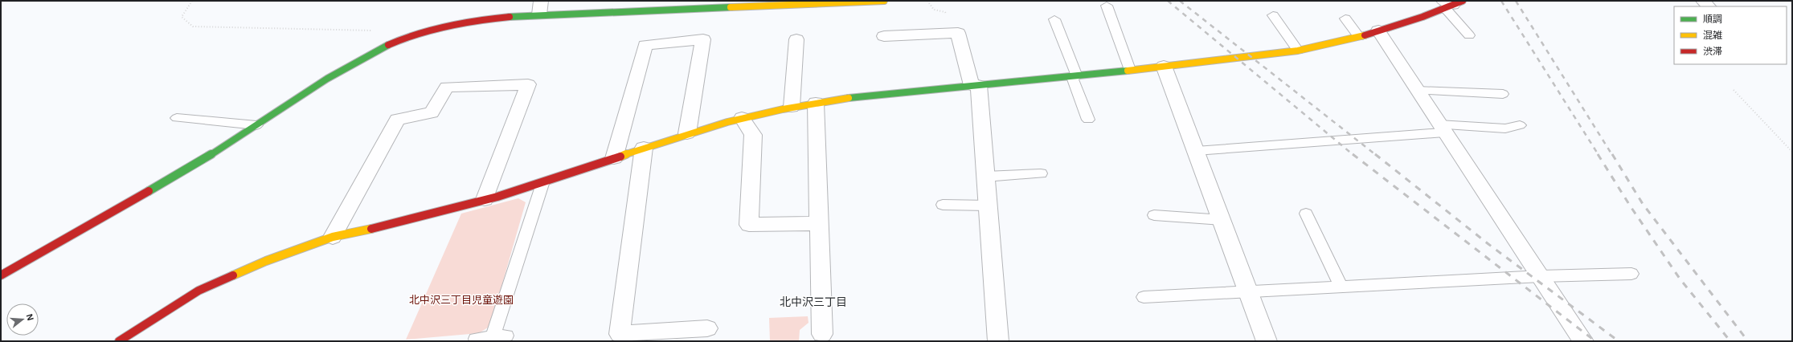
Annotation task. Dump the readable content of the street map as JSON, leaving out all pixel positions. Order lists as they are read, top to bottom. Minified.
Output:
{"districts":["北中沢三丁目"],"parks":["北中沢三丁目児童遊園"],"legend":["順調","混雑","渋滞"],"north":"right"}
